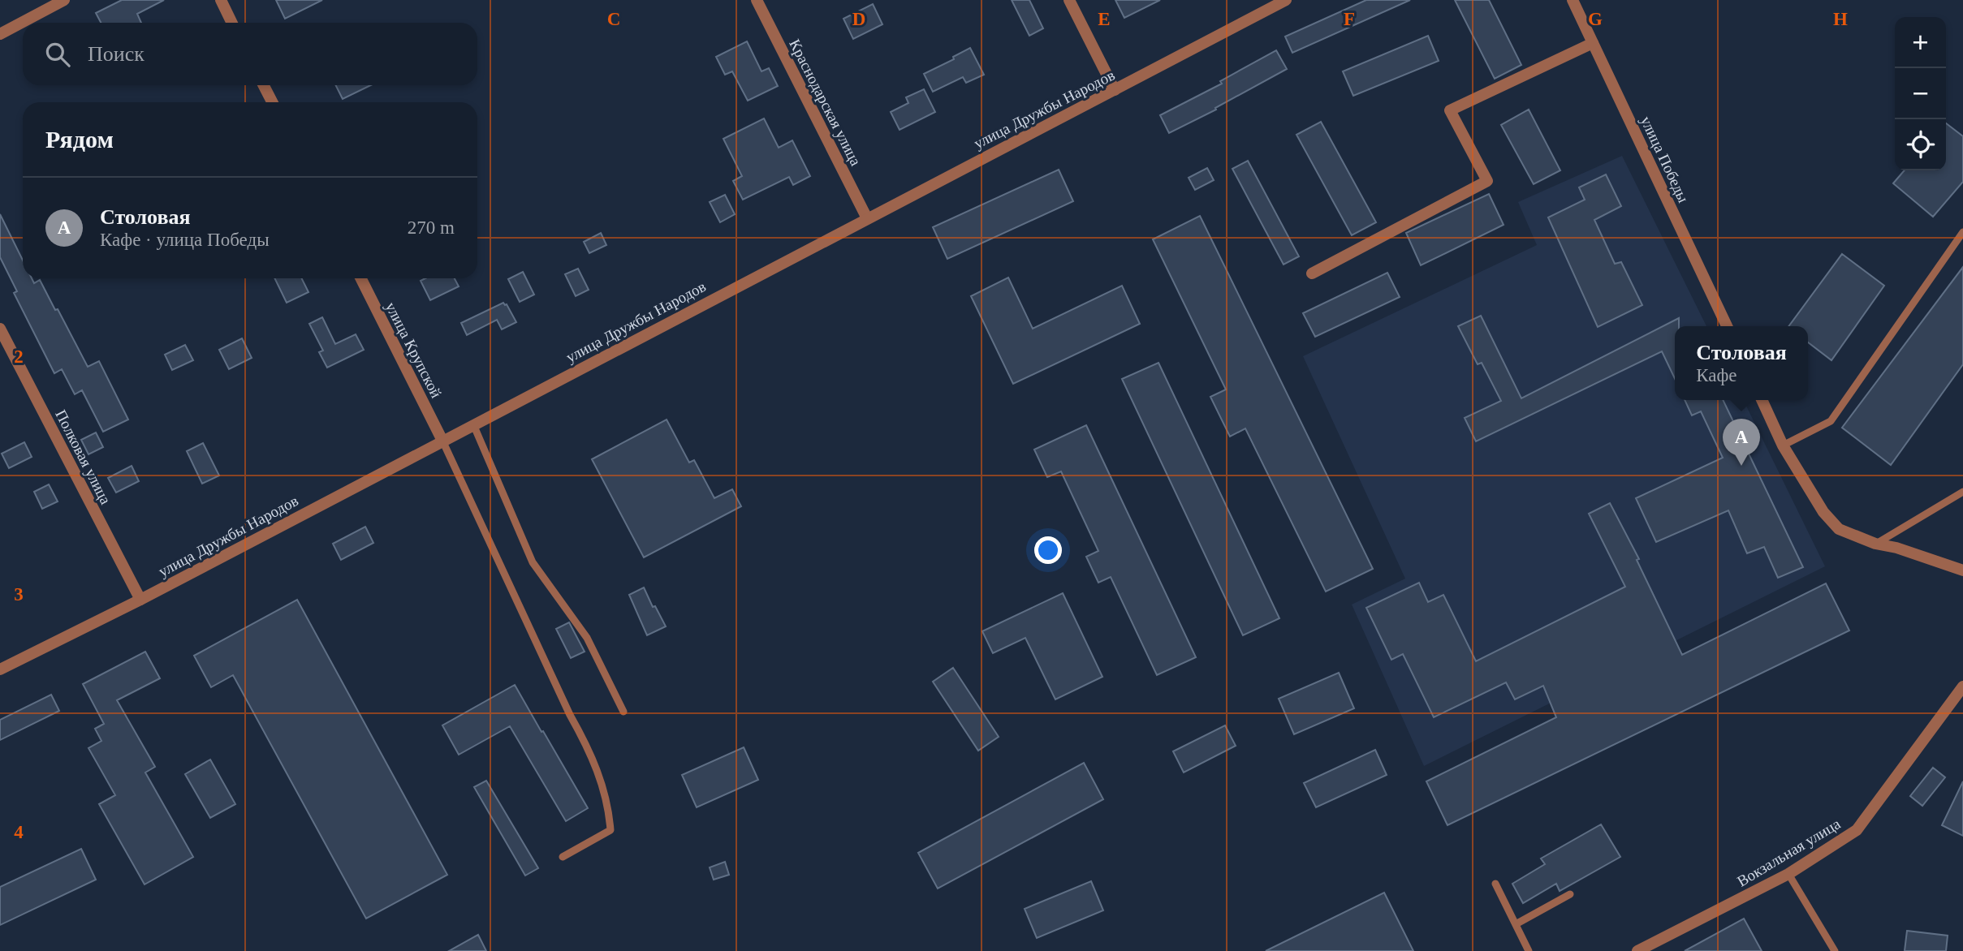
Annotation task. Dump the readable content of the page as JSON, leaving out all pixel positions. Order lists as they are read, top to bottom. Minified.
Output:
{"streets":{"street":["Краснодарская улица","улица Дружбы Народов","улица Победы","улица Крупской","Полковая улица","Вокзальная улица"]},"crossings":[["Краснодарская улица","улица Дружбы Народов"],["улица Дружбы Народов","улица Крупской"],["улица Дружбы Народов","Полковая улица"]],"page":{"map_buttons":["+","−"],"search":"Поиск","heading":"Рядом","list":[{"mark":"A","name":"Столовая","note":"Кафе · улица Победы","value":"270 m"}],"popup":["Столовая","Кафе"],"pins":"A"},"grid":{"columns":["C","D","E","F","G","H"],"rows":["2","3","4"]}}
